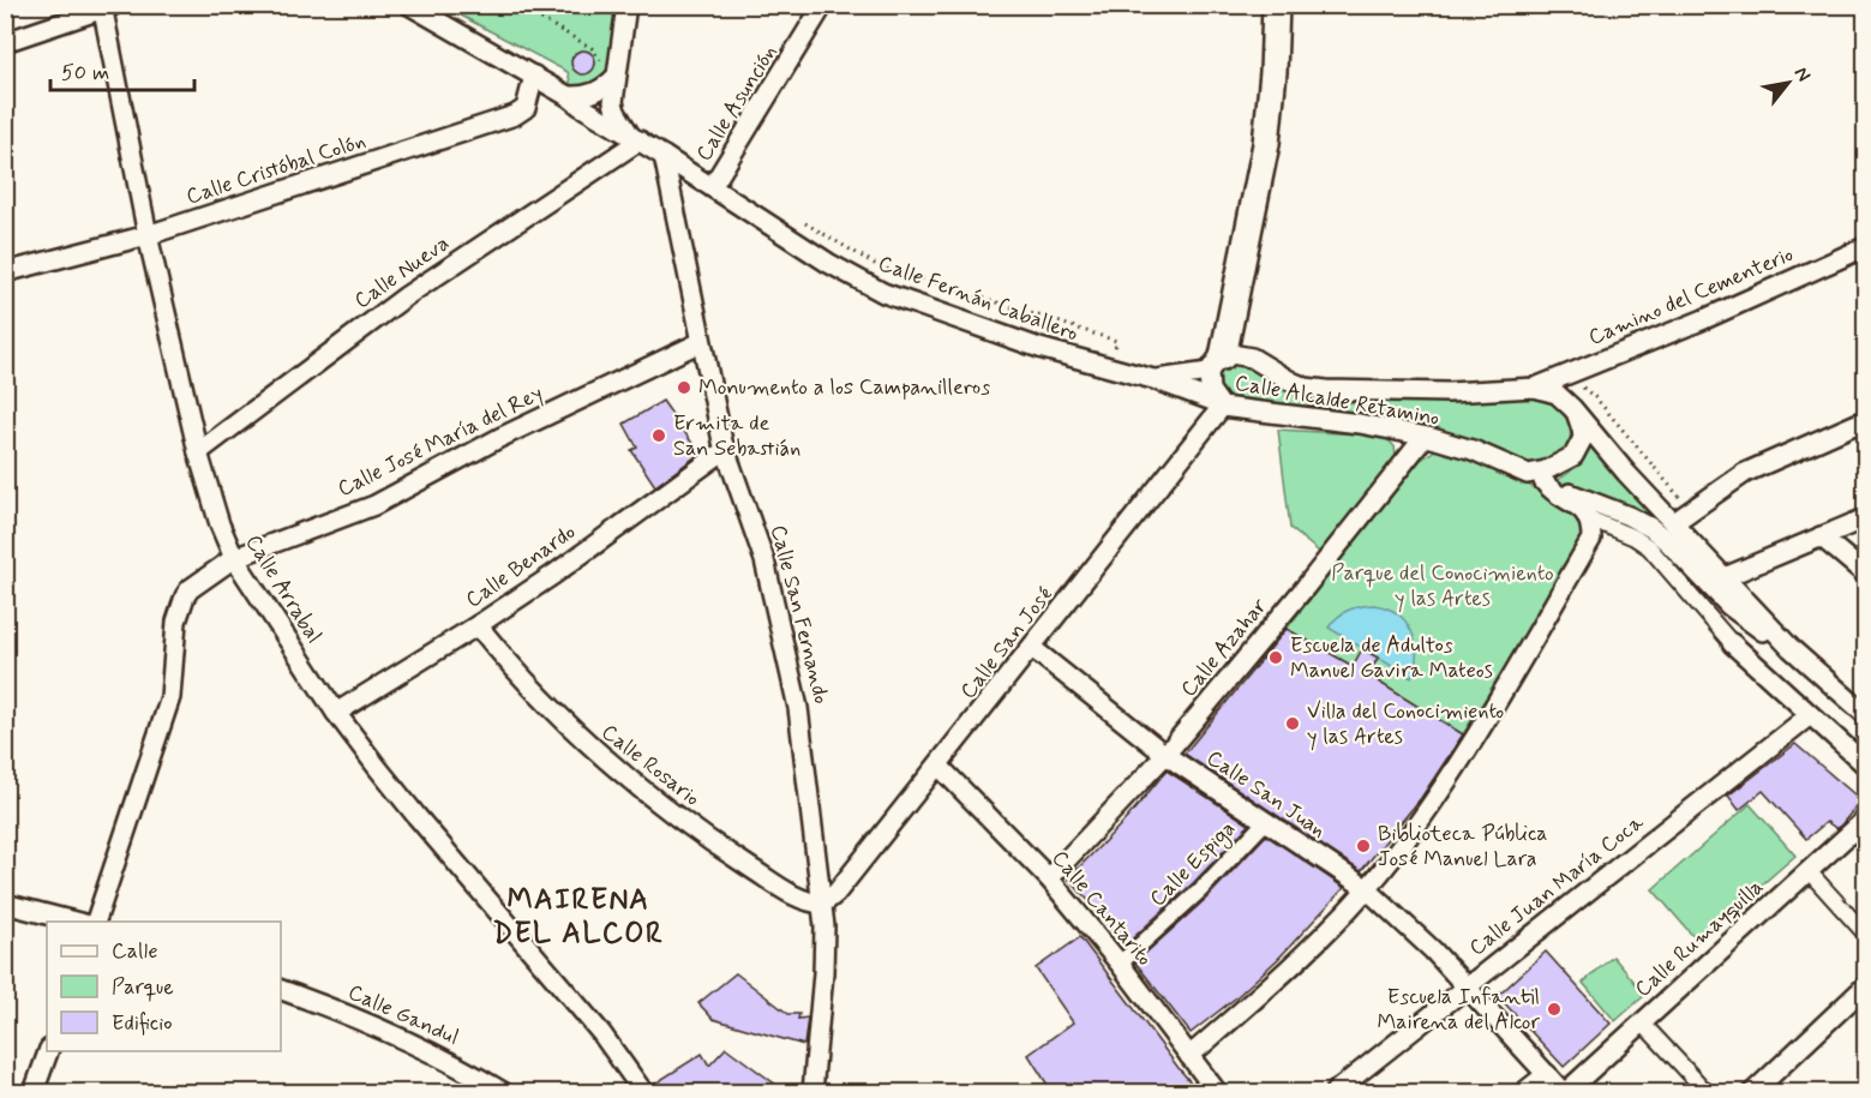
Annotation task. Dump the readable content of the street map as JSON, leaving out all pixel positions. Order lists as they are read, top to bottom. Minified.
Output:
{"streets":{"street":["Calle Asunción","Calle Cristóbal Colón","Calle Nueva","Camino del Cementerio","Calle Fernán Caballero","Calle Alcalde Retamino","Calle José María del Rey","Calle Benardo","Calle Arrabal","Calle San Fernando","Calle San José","Calle Azahar","Calle Rosario","Calle San Juan","Calle Espiga","Calle Juan María Coca","Calle Cantarito","Calle Rumayquilla","Calle Gandul"]},"crossings":[["Calle Asunción","Calle Fernán Caballero"],["Calle Cristóbal Colón","Calle Fernán Caballero"],["Calle Cristóbal Colón","Calle Arrabal"],["Calle Nueva","Calle Fernán Caballero"],["Calle Nueva","Calle Arrabal"],["Camino del Cementerio","Calle Alcalde Retamino"],["Calle Fernán Caballero","Calle Alcalde Retamino"],["Calle Fernán Caballero","Calle San Fernando"],["Calle Fernán Caballero","Calle San José"],["Calle Alcalde Retamino","Calle San José"],["Calle Alcalde Retamino","Calle Azahar"],["Calle José María del Rey","Calle Arrabal"],["Calle José María del Rey","Calle San Fernando"],["Calle Benardo","Calle Arrabal"],["Calle Benardo","Calle San Fernando"],["Calle Benardo","Calle Rosario"],["Calle San Fernando","Calle San José"],["Calle San Fernando","Calle Rosario"],["Calle San José","Calle Rosario"],["Calle San José","Calle San Juan"],["Calle San José","Calle Cantarito"],["Calle Azahar","Calle San Juan"],["Calle Azahar","Calle Cantarito"],["Calle San Juan","Calle Espiga"],["Calle San Juan","Calle Juan María Coca"],["Calle San Juan","Calle Rumayquilla"],["Calle Espiga","Calle Cantarito"]],"districts":["MAIRENA DEL ALCOR"],"parks":["Parque del Conocimiento y las Artes"],"places":["Monumento a los Campanilleros","Ermita de San Sebastián","Escuela de Adultos Manuel Gavira Mateos","Villa del Conocimiento y las Artes","Biblioteca Pública José Manuel Lara","Escuela Infantil Mairena del Alcor"],"legend":["Calle","Parque","Edificio"],"scale_bar":"50 m","north":"top right"}
